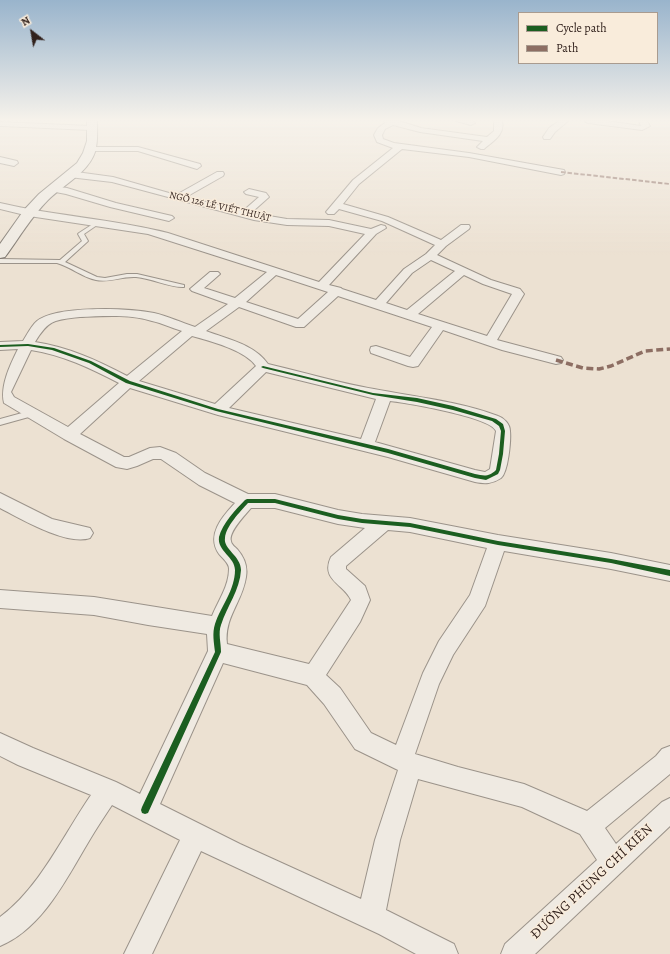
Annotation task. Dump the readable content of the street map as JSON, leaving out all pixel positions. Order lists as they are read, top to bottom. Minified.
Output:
{"streets":{"street":["NGÕ 126 LÊ VIẾT THUẬT","ĐƯỜNG PHÙNG CHÍ KIÊN"]},"legend":["Cycle path","Path"],"north":"top left"}
